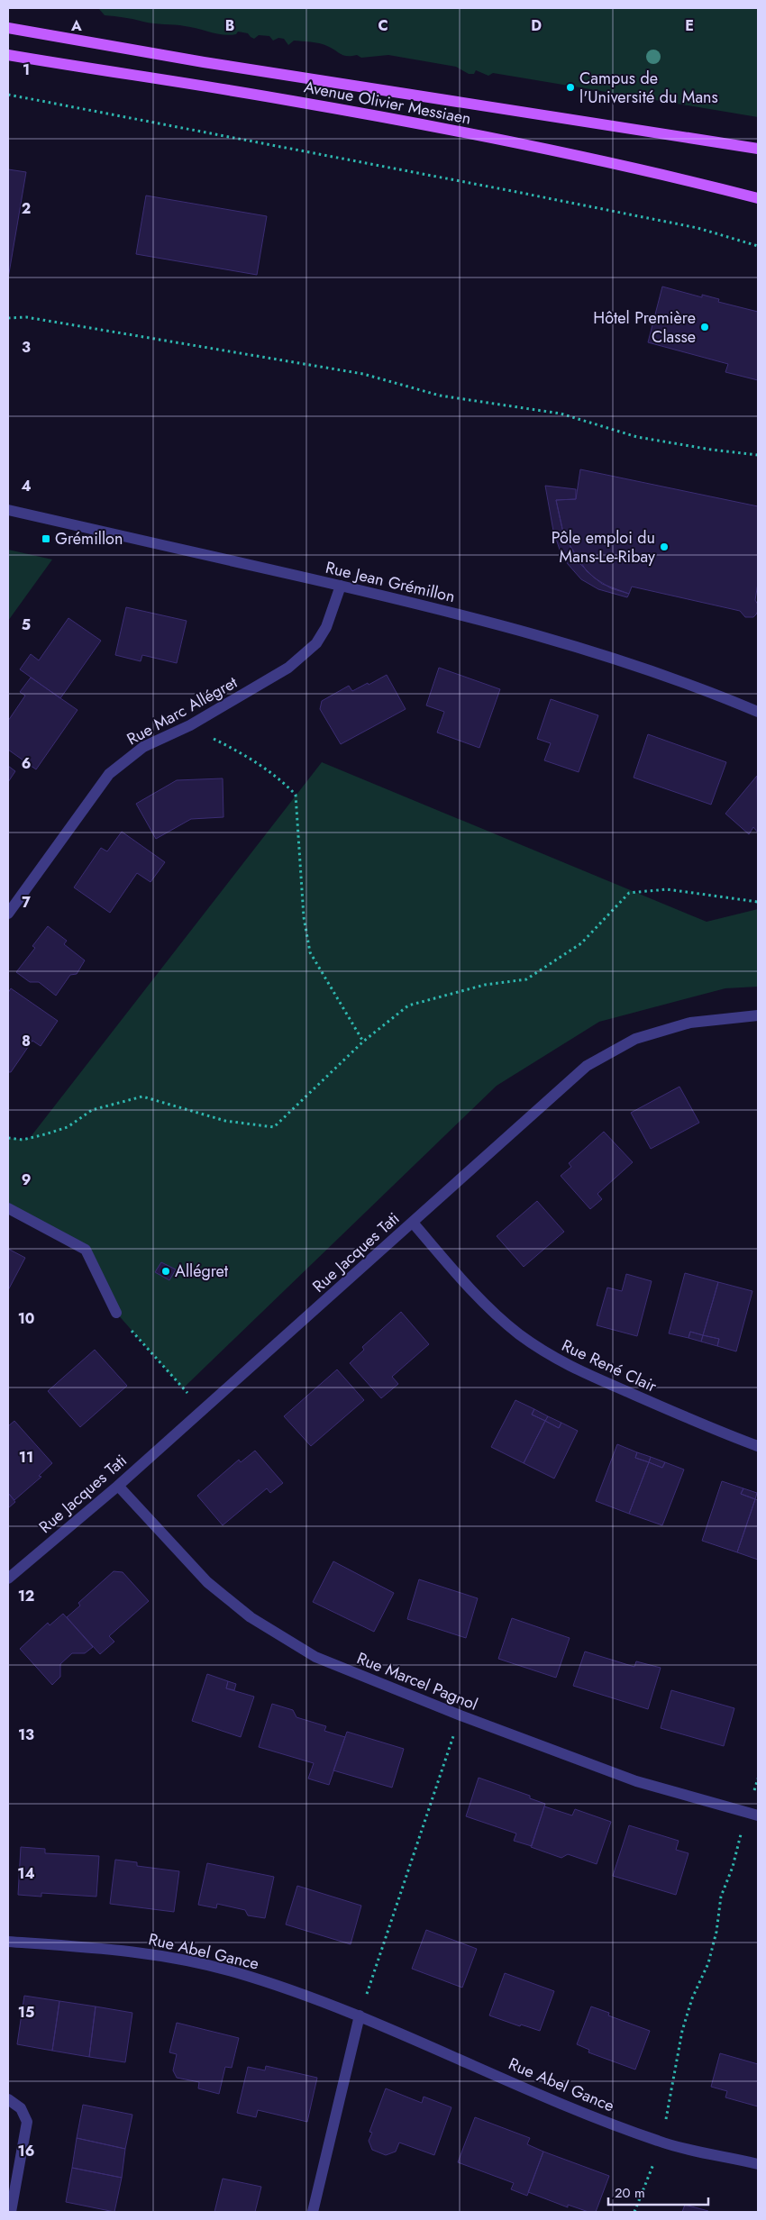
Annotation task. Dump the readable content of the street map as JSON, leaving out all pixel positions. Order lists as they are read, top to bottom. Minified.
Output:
{"streets":{"main road":["Avenue Olivier Messiaen"],"street":["Rue Jean Grémillon","Rue Marc Allégret","Rue Jacques Tati","Rue René Clair","Rue Marcel Pagnol","Rue Abel Gance"]},"crossings":[["Rue Jean Grémillon","Rue Marc Allégret"],["Rue Jacques Tati","Rue René Clair"],["Rue Jacques Tati","Rue Marcel Pagnol"]],"places":{"other":["Campus de l'Université du Mans","Hôtel Première Classe","Pôle emploi du Mans-Le-Ribay","Allégret"],"transit":["Grémillon"]},"scale_bar":"20 m","grid":{"columns":["A","B","C","D","E"],"rows":["1","2","3","4","5","6","7","8","9","10","11","12","13","14","15","16"]}}
